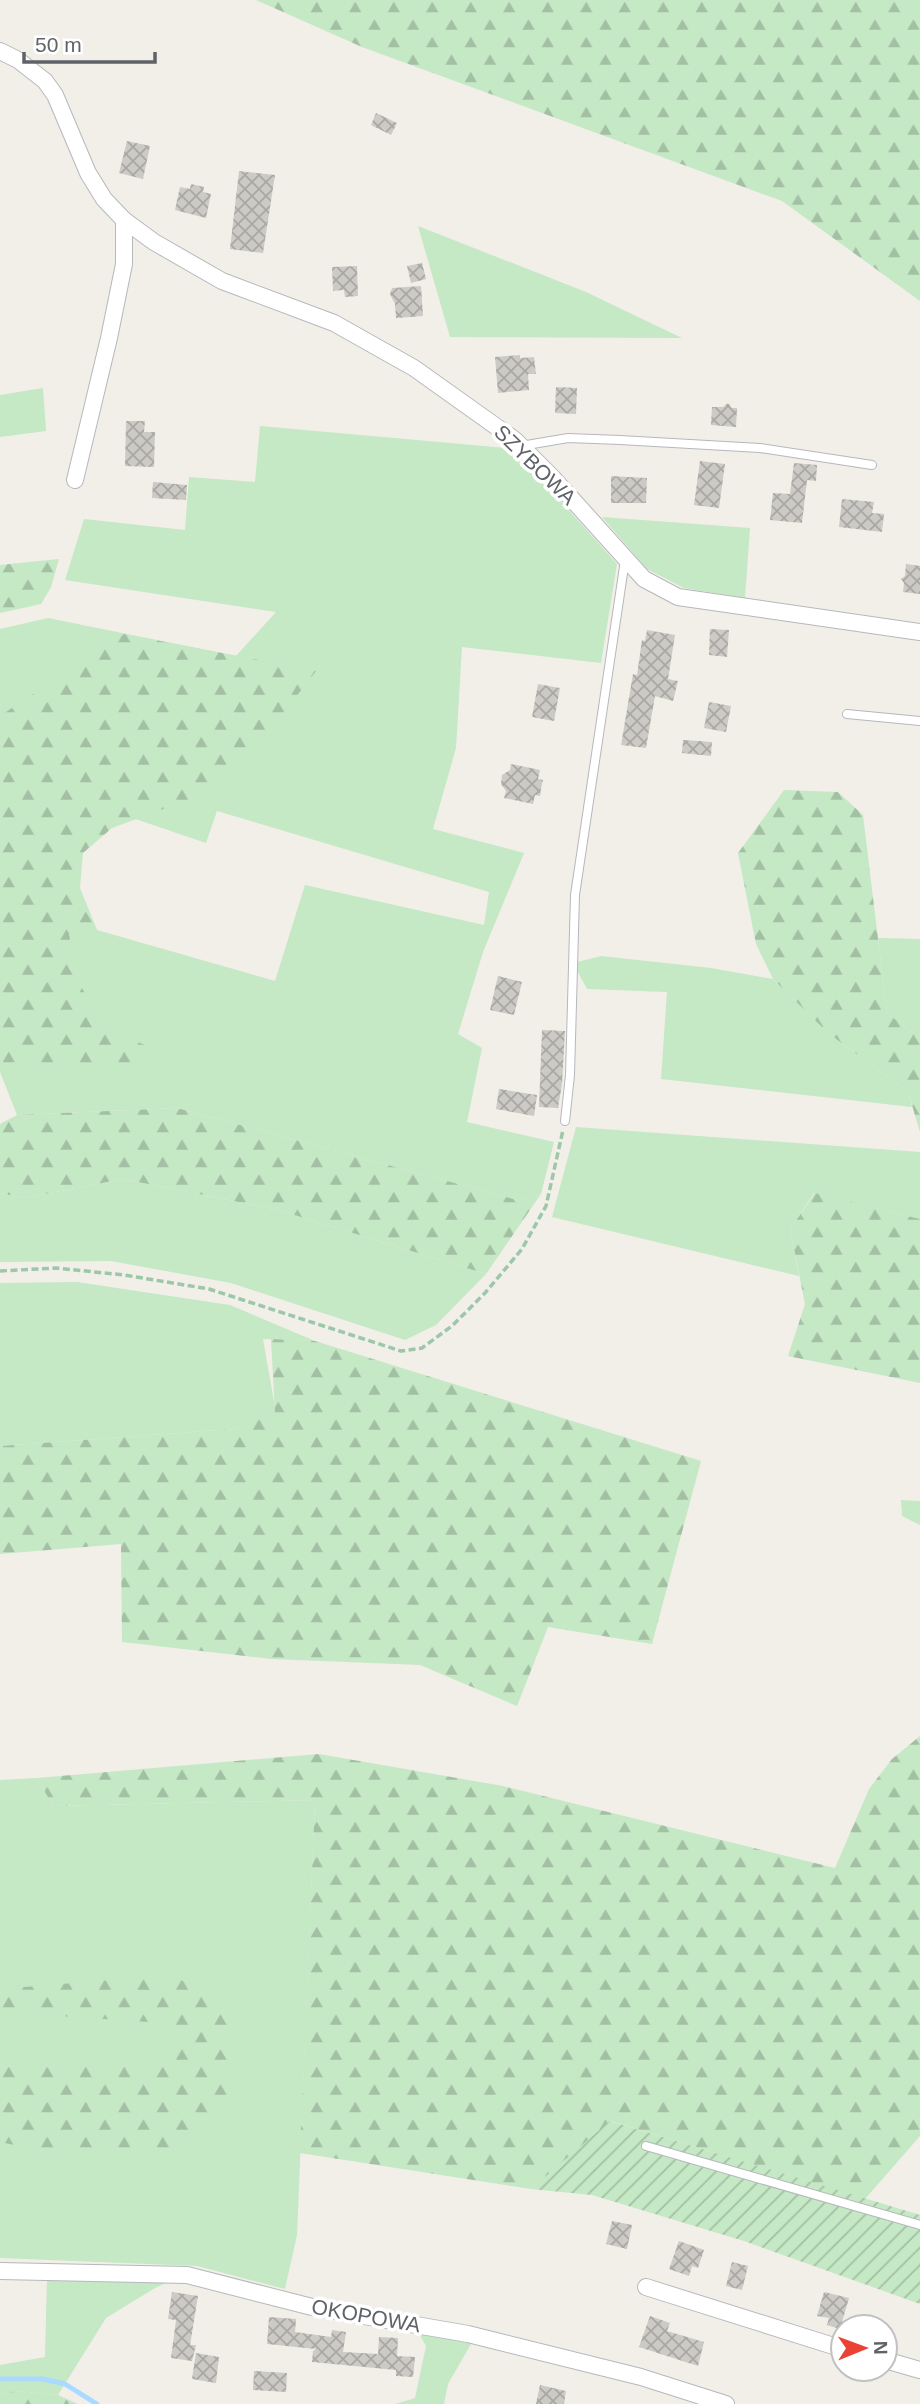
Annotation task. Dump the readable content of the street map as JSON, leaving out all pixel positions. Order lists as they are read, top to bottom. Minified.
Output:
{"streets":{"street":["SZYBOWA","OKOPOWA"]},"scale_bar":"50 m","north":"right"}
